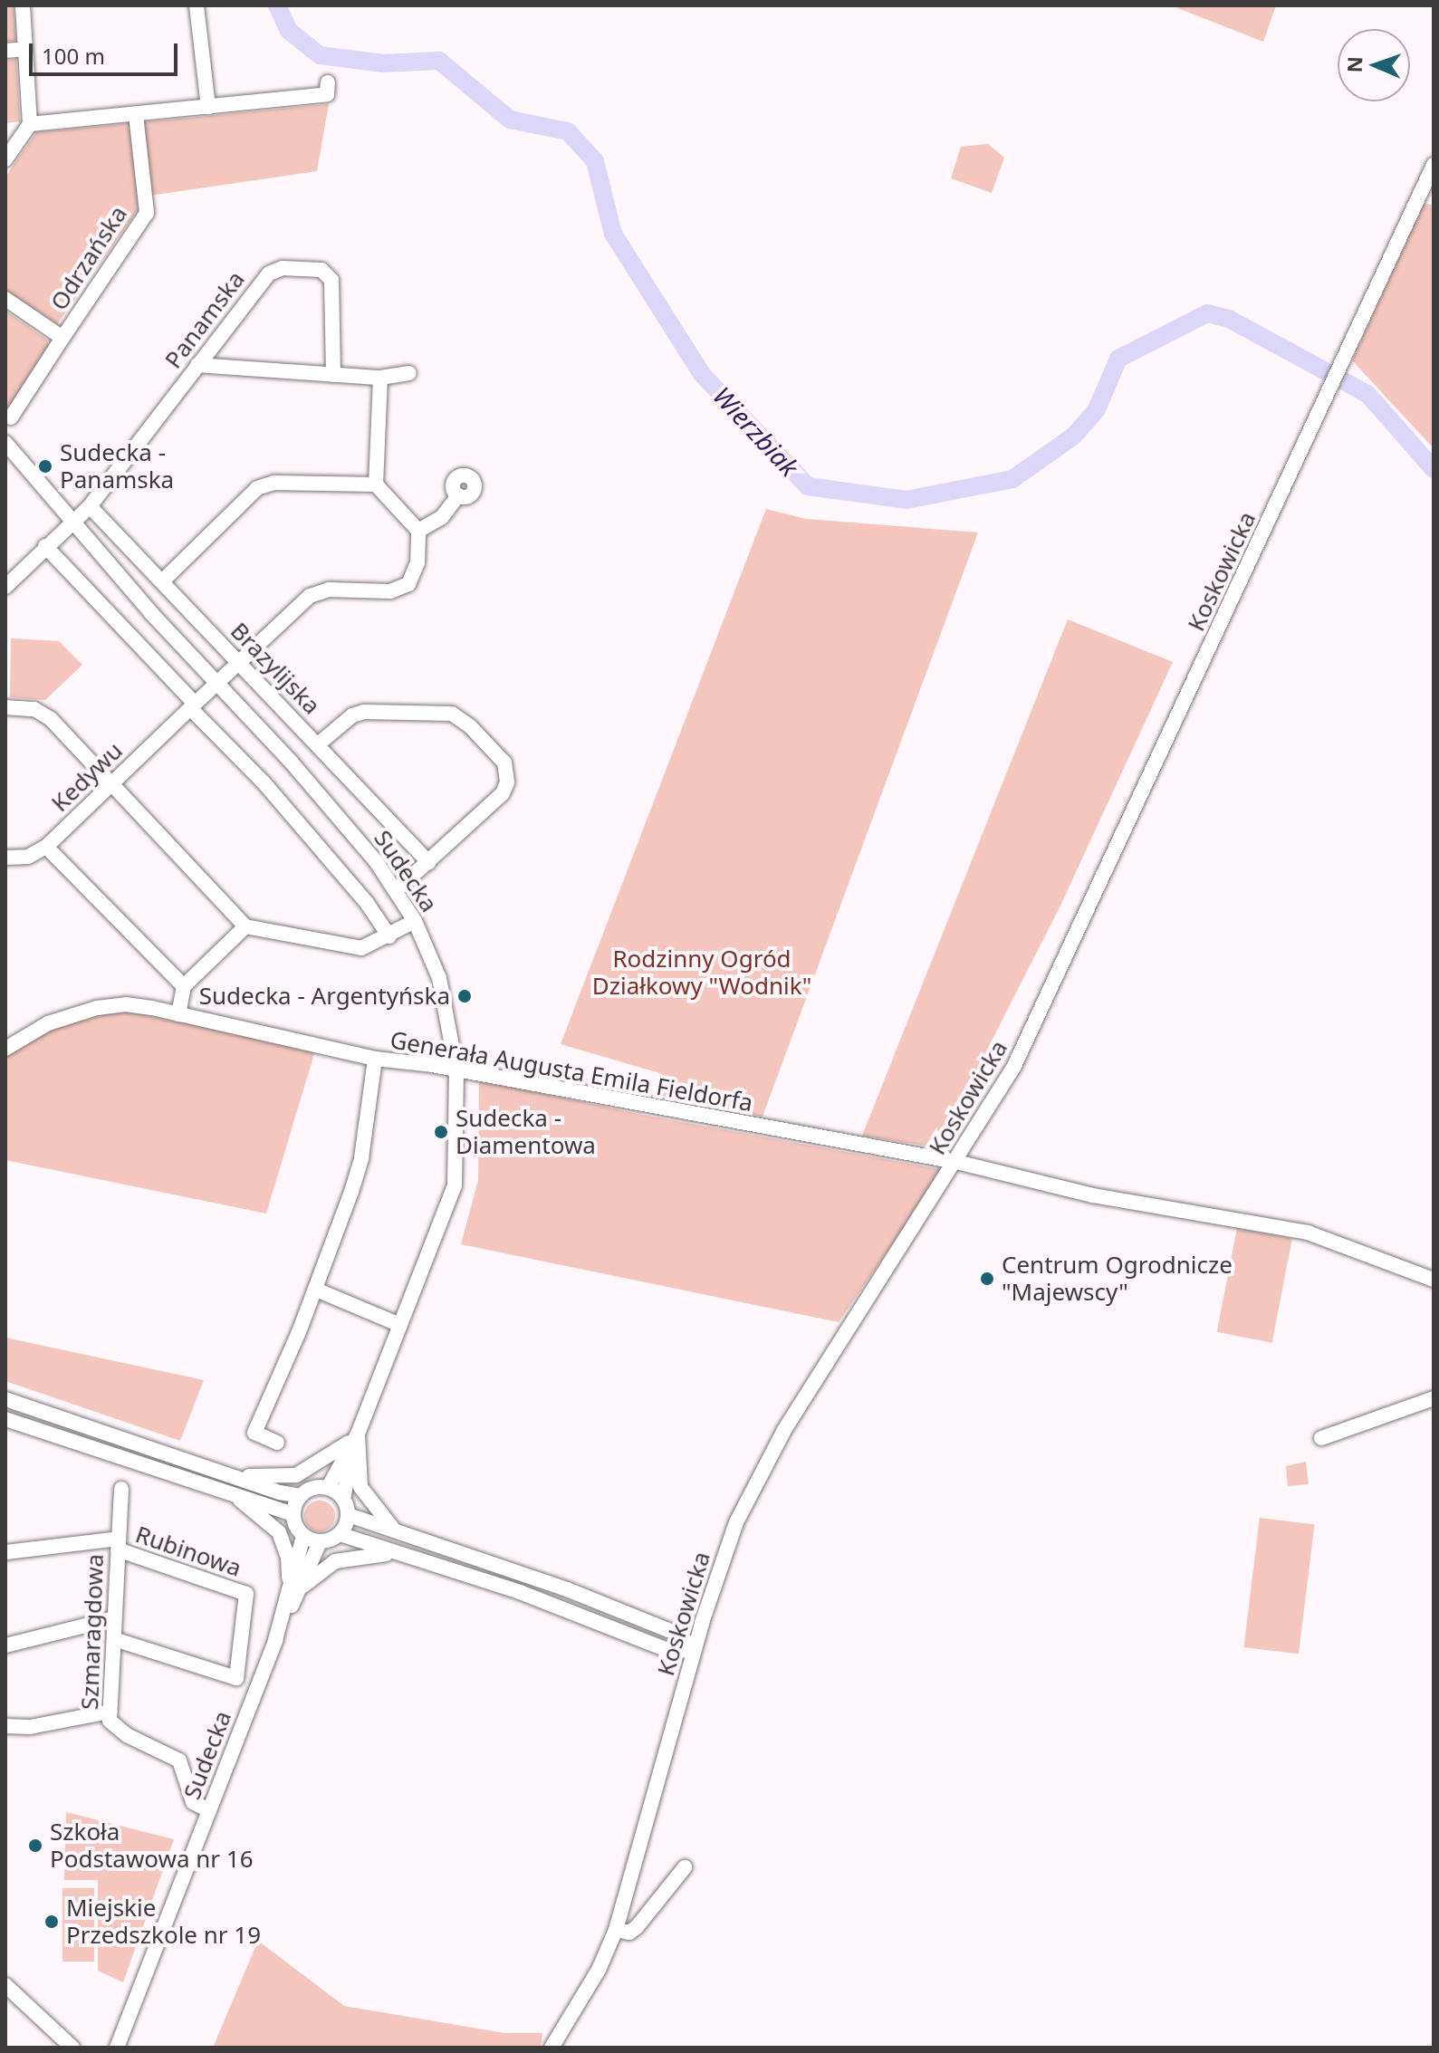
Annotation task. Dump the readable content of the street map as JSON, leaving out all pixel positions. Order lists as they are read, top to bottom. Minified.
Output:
{"streets":{"street":["Odrzańska","Panamska","Koskowicka","Brazylijska","Kedywu","Sudecka","Generała Augusta Emila Fieldorfa","Rubinowa","Szmaragdowa"]},"crossings":[["Panamska","Brazylijska"],["Panamska","Sudecka"],["Koskowicka","Generała Augusta Emila Fieldorfa"],["Brazylijska","Kedywu"],["Kedywu","Sudecka"],["Sudecka","Generała Augusta Emila Fieldorfa"],["Sudecka","Szmaragdowa"],["Rubinowa","Szmaragdowa"]],"water":["Wierzbiak"],"parks":["Rodzinny Ogród Działkowy \"Wodnik\""],"places":["Sudecka - Panamska","Sudecka - Argentyńska","Sudecka - Diamentowa","Centrum Ogrodnicze \"Majewscy\"","Szkoła Podstawowa nr 16","Miejskie Przedszkole nr 19"],"scale_bar":"100 m","north":"left"}
